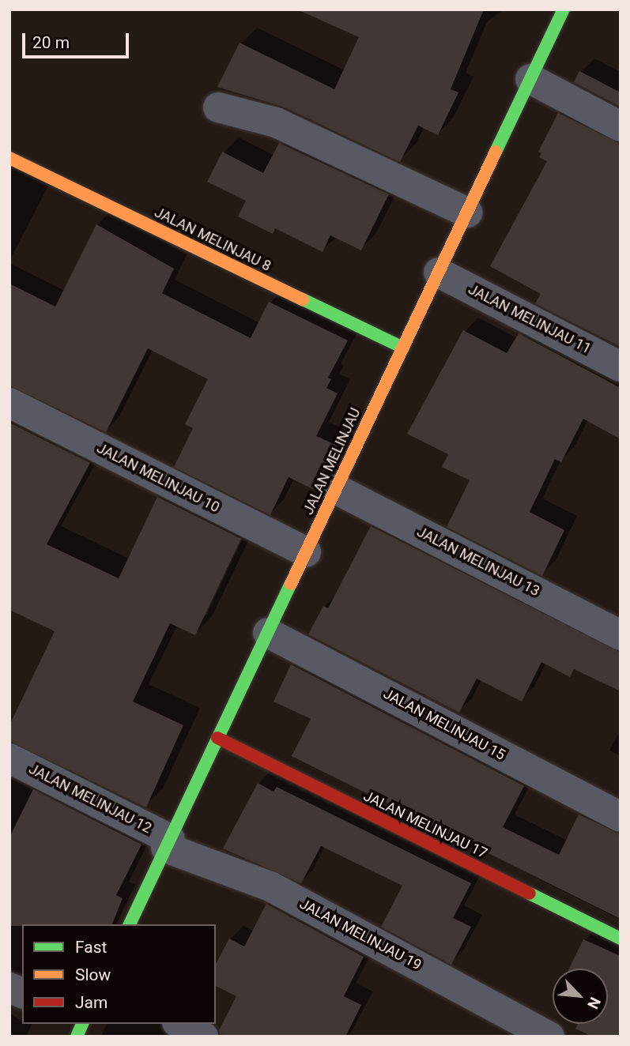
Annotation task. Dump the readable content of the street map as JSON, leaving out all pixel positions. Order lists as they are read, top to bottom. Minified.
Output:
{"streets":{"street":["JALAN MELINJAU 8","JALAN MELINJAU 11","JALAN MELINJAU","JALAN MELINJAU 10","JALAN MELINJAU 13","JALAN MELINJAU 15","JALAN MELINJAU 12","JALAN MELINJAU 17","JALAN MELINJAU 19"]},"crossings":[["JALAN MELINJAU 8","JALAN MELINJAU"],["JALAN MELINJAU 11","JALAN MELINJAU"],["JALAN MELINJAU","JALAN MELINJAU 10"],["JALAN MELINJAU","JALAN MELINJAU 13"],["JALAN MELINJAU","JALAN MELINJAU 15"],["JALAN MELINJAU","JALAN MELINJAU 12"],["JALAN MELINJAU","JALAN MELINJAU 17"],["JALAN MELINJAU","JALAN MELINJAU 19"],["JALAN MELINJAU 12","JALAN MELINJAU 19"]],"legend":["Fast","Slow","Jam"],"scale_bar":"20 m","north":"bottom right"}
